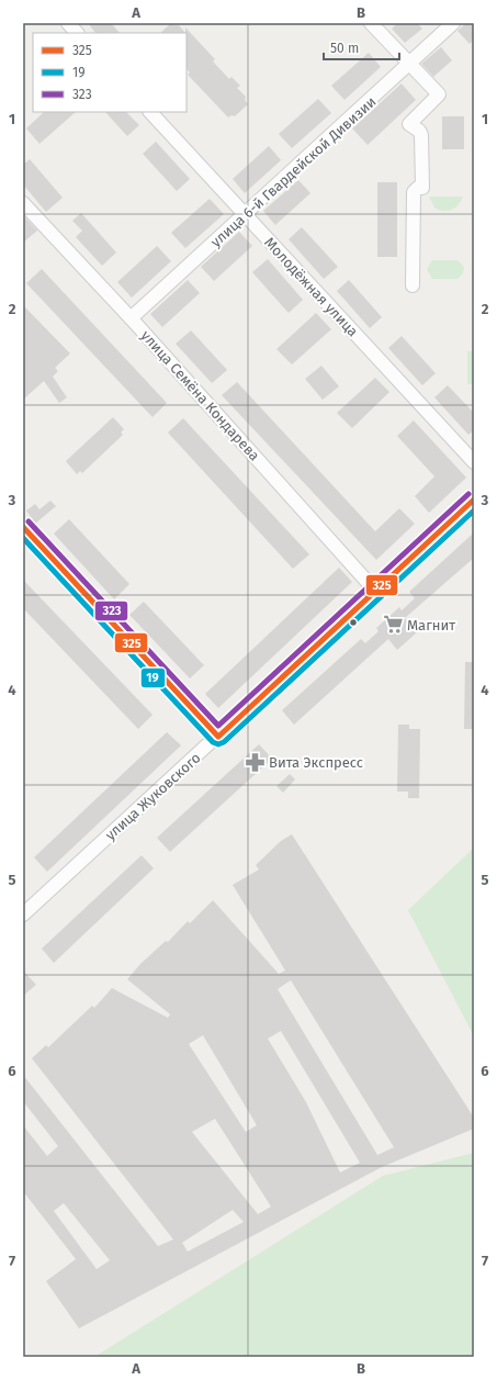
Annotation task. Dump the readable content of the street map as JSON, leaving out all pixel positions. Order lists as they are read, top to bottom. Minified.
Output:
{"streets":{"street":["улица 6-й Гвардейской Дивизии","Молодёжная улица","улица Семёна Кондарева","улица Жуковского"]},"crossings":[["улица 6-й Гвардейской Дивизии","Молодёжная улица"],["улица 6-й Гвардейской Дивизии","улица Семёна Кондарева"],["улица Семёна Кондарева","улица Жуковского"]],"places":{"supermarket":["Магнит"],"pharmacy":["Вита Экспресс"]},"lines":["transit line 323","transit line 325","transit line 19"],"legend":["325","19","323"],"scale_bar":"50 m","grid":{"columns":["A","B"],"rows":["1","2","3","4","5","6","7"]}}
